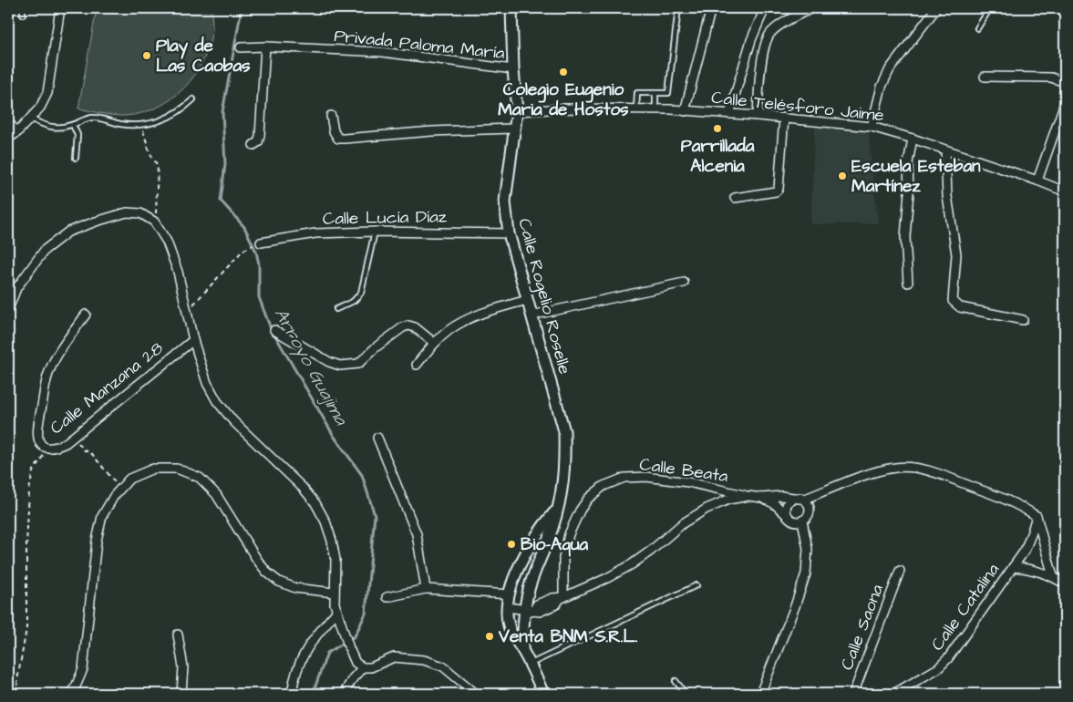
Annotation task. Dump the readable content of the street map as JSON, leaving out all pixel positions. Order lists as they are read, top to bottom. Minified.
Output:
{"streets":{"street":["Privada Paloma María","Calle Telésforo Jaime","Calle Lucía Díaz","Calle Rogelio Roselle","Calle Manzana 28","Calle Beata","Calle Catalina","Calle Saona"]},"crossings":[["Privada Paloma María","Calle Rogelio Roselle"],["Calle Telésforo Jaime","Calle Rogelio Roselle"],["Calle Lucía Díaz","Calle Rogelio Roselle"]],"water":["Arroyo Guajima"],"places":["Play de Las Caobas","Colegio Eugenio Maria de Hostos","Parrillada Alcenia","Escuela Esteban Martínez","Bio-Aqua","Venta BNM S.R.L."]}
